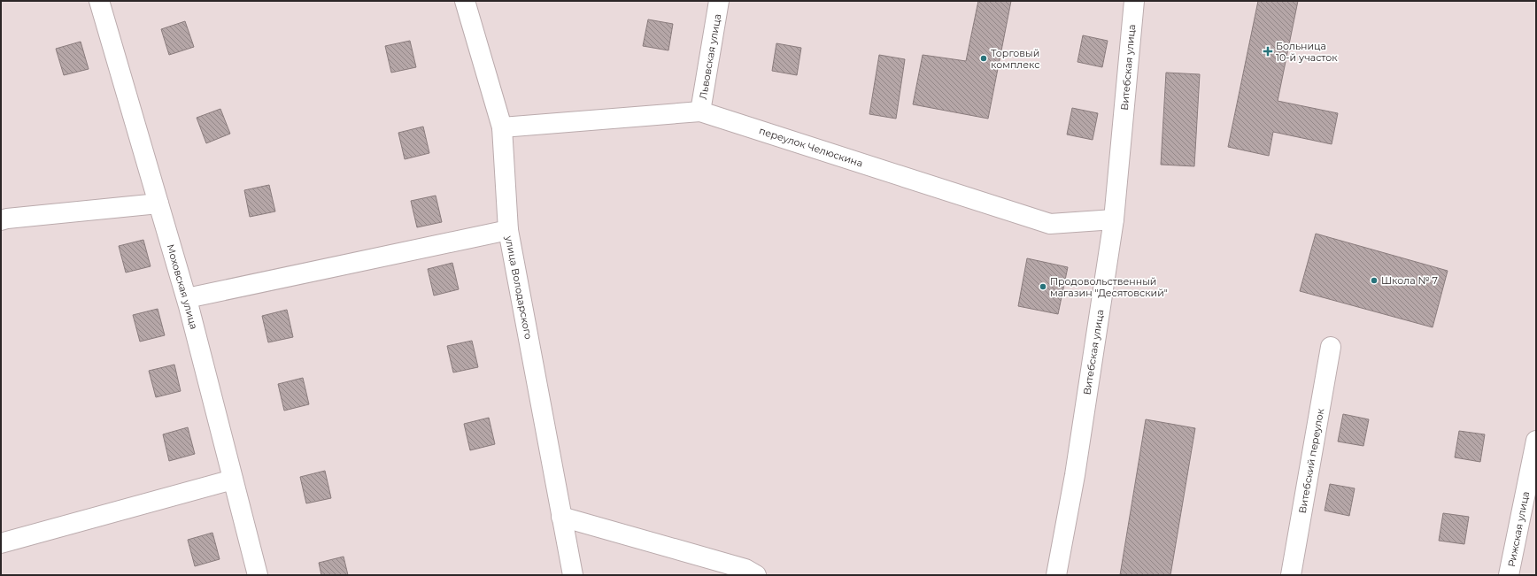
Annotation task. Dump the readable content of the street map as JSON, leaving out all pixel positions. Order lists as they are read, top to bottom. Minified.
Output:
{"streets":{"street":["Львовская улица","Витебская улица","переулок Челюскина","Моховская улица","улица Володарского","Витебский переулок","Рижская улица"]},"crossings":[["Львовская улица","переулок Челюскина"],["Витебская улица","переулок Челюскина"],["переулок Челюскина","улица Володарского"]],"places":{"health":["Больница 10-й участок"],"other":["Торговый комплекс","Школа № 7","Продовольственный магазин \"Деcятовский\""]}}
